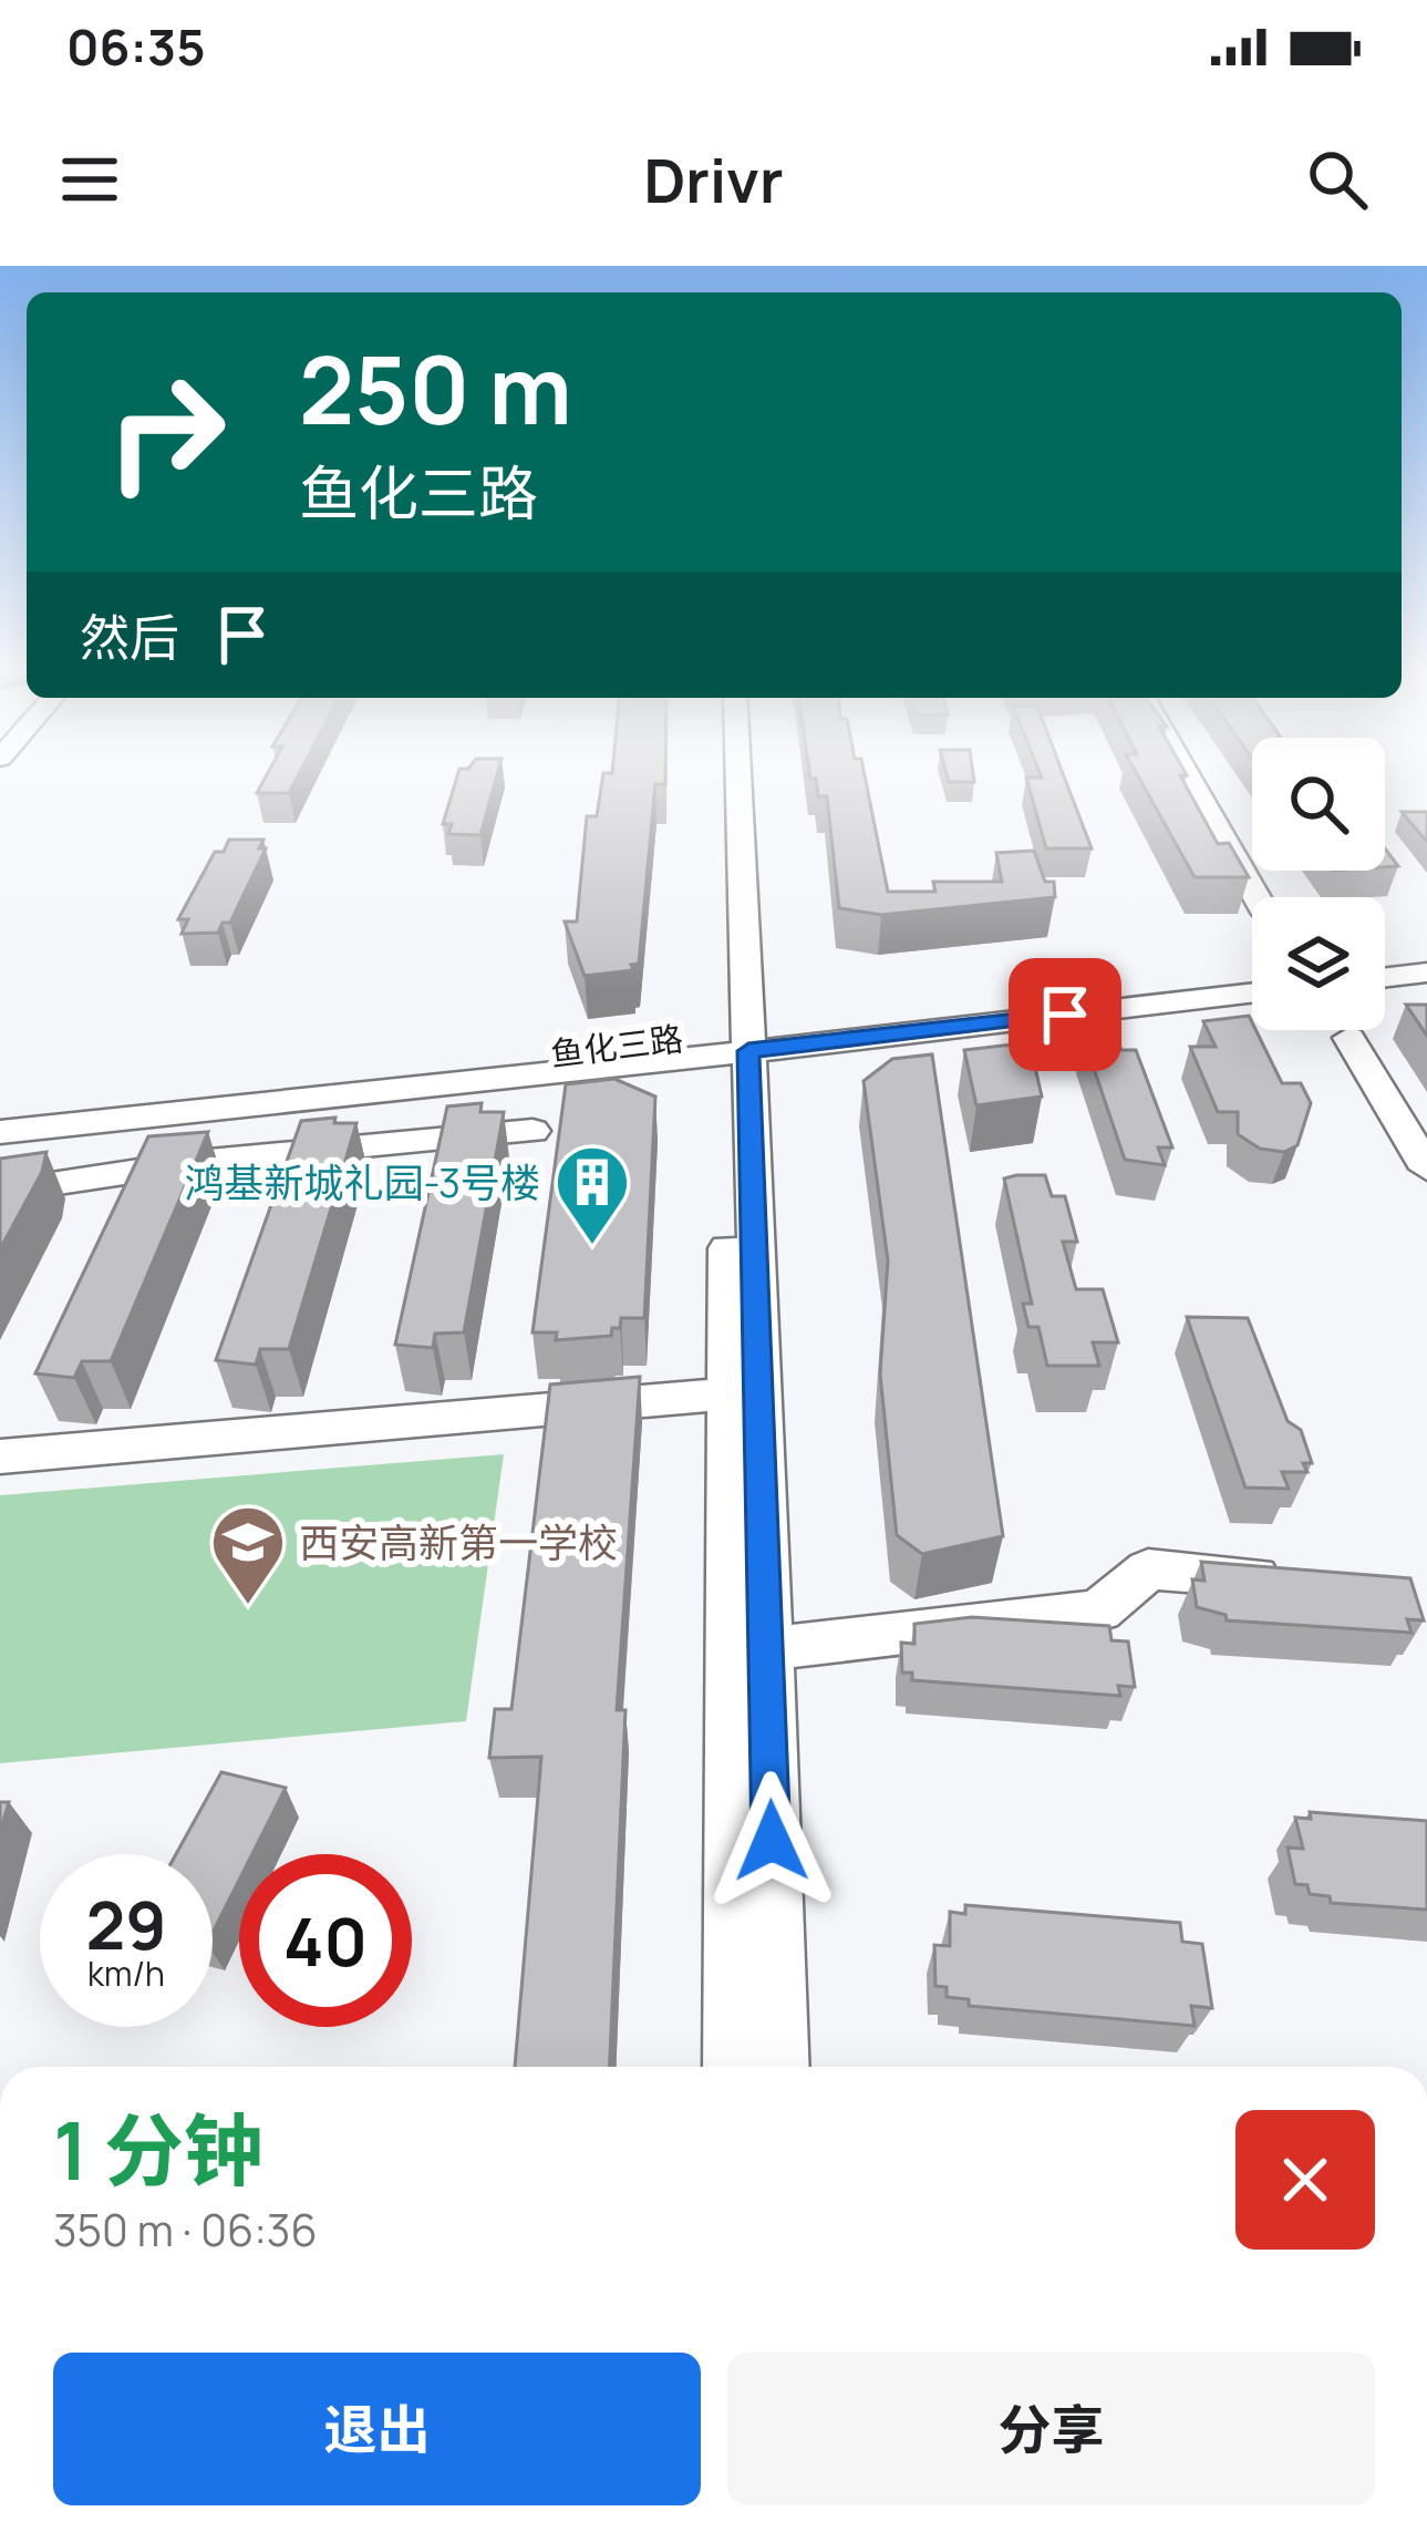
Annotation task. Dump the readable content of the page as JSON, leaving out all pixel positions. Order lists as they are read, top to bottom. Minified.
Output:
{"streets":{"street":["鱼化三路"]},"places":{"building":["鸿基新城礼园-3号楼"],"school or university":["西安高新第一学校"]},"page":{"status":"06:35","header":"Drivr","turn":["250 m","鱼化三路"],"then":"然后","speed":"29 km/h","limit":"40","heading":["1 分钟","350 m · 06:36"],"buttons":["退出","分享"]}}
